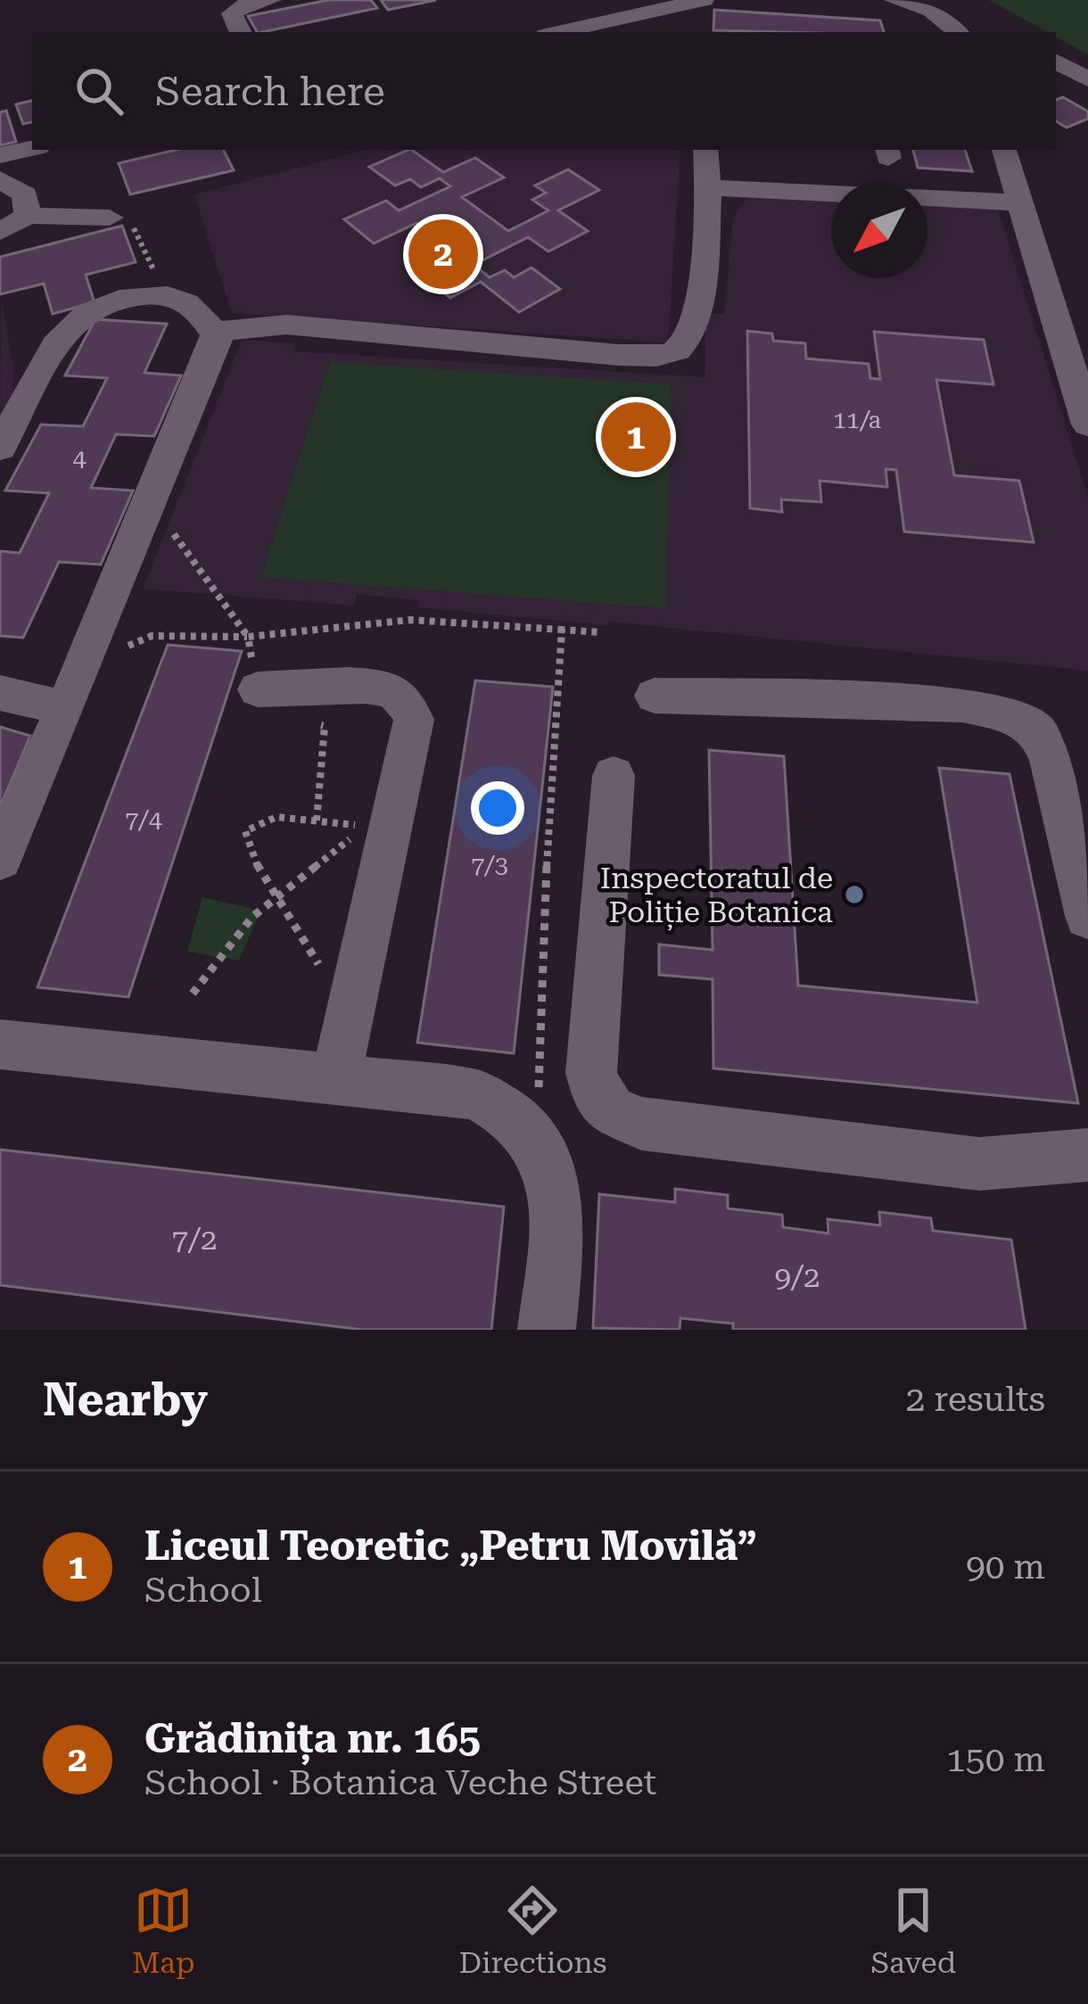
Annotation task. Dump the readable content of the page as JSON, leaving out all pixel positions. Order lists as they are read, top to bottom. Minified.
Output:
{"places":["Inspectoratul de Poliție Botanica"],"house_numbers":["11/a","4","7/4","7/3","7/2","9/2"],"north":"bottom left","page":{"search":"Search here","pins":["2","1"],"heading":["Nearby","2 results"],"list":[{"mark":"1","name":"Liceul Teoretic „Petru Movilă”","note":"School","value":"90 m"},{"mark":"2","name":"Grădinița nr. 165","note":"School · Botanica Veche Street","value":"150 m"}],"nav":["Map","Directions","Saved"]}}
